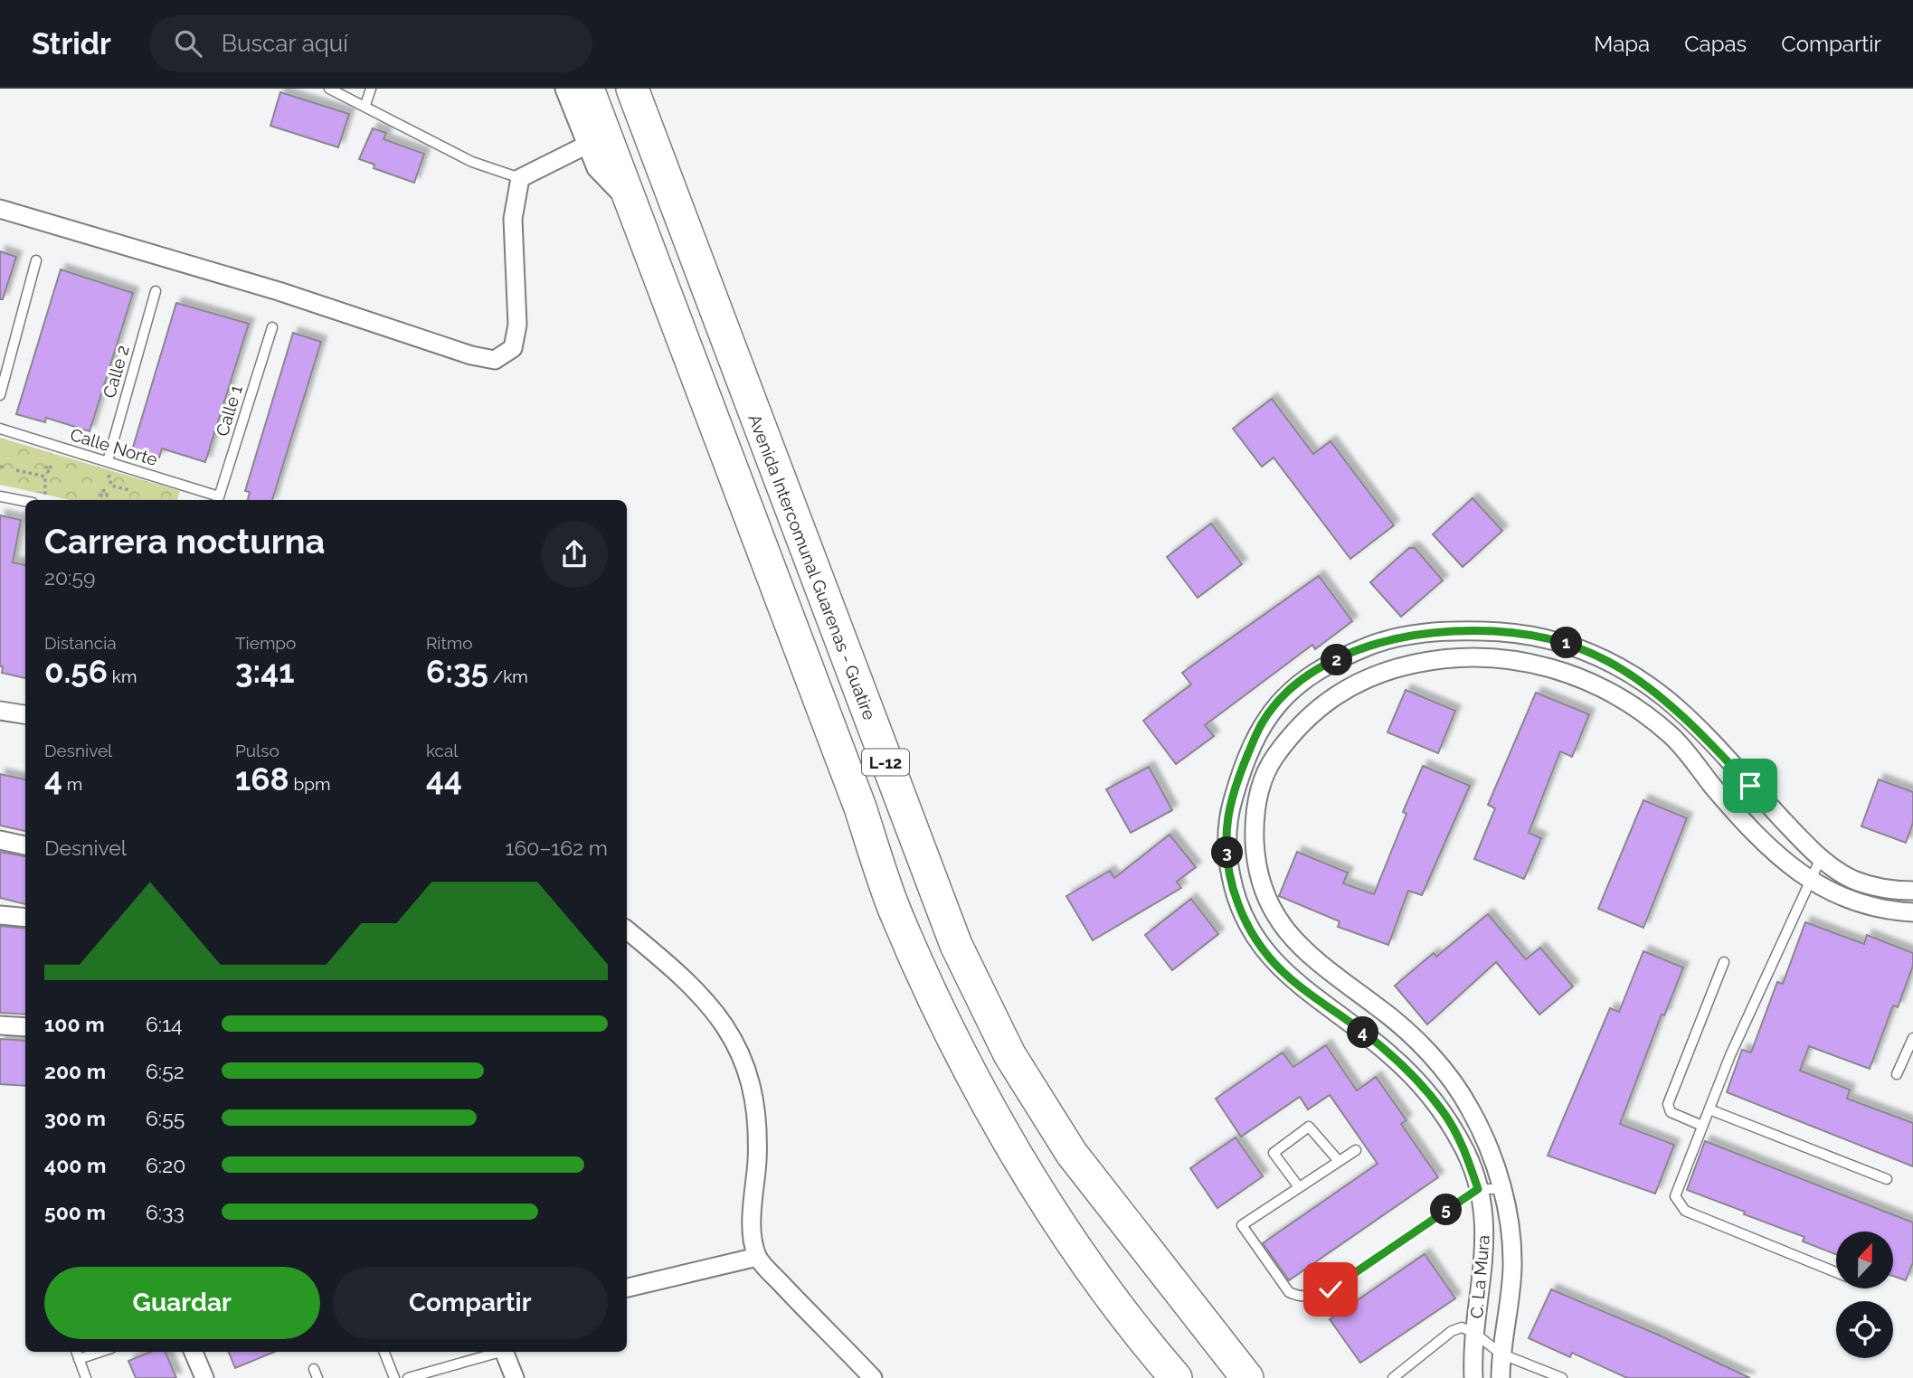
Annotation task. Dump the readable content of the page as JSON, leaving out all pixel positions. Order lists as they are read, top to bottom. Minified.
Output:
{"streets":{"highway":["Avenida Intercomunal Guarenas - Guatire","L-12"],"street":["C. La Mura"],"lane":["Calle 2","Calle 1","Calle Norte"]},"crossings":[["Calle 2","Calle Norte"],["Calle 1","Calle Norte"]],"north":"top","page":{"header":"Stridr","search":"Buscar aquí","nav":["Mapa","Capas","Compartir"],"heading":["Carrera nocturna","20:59"],"stats":[["Distancia","0.56 km"],["Tiempo","3:41"],["Ritmo","6:35 /km"],["Desnivel","4 m"],["Pulso","168 bpm"],["kcal","44"]],"pins":["1","2","3","4","5"],"chart":["Desnivel","160–162 m"],"list":[{"name":"100 m","note":"6:14"},{"name":"200 m","note":"6:52"},{"name":"300 m","note":"6:55"},{"name":"400 m","note":"6:20"},{"name":"500 m","note":"6:33"}],"buttons":["Guardar","Compartir"]}}
